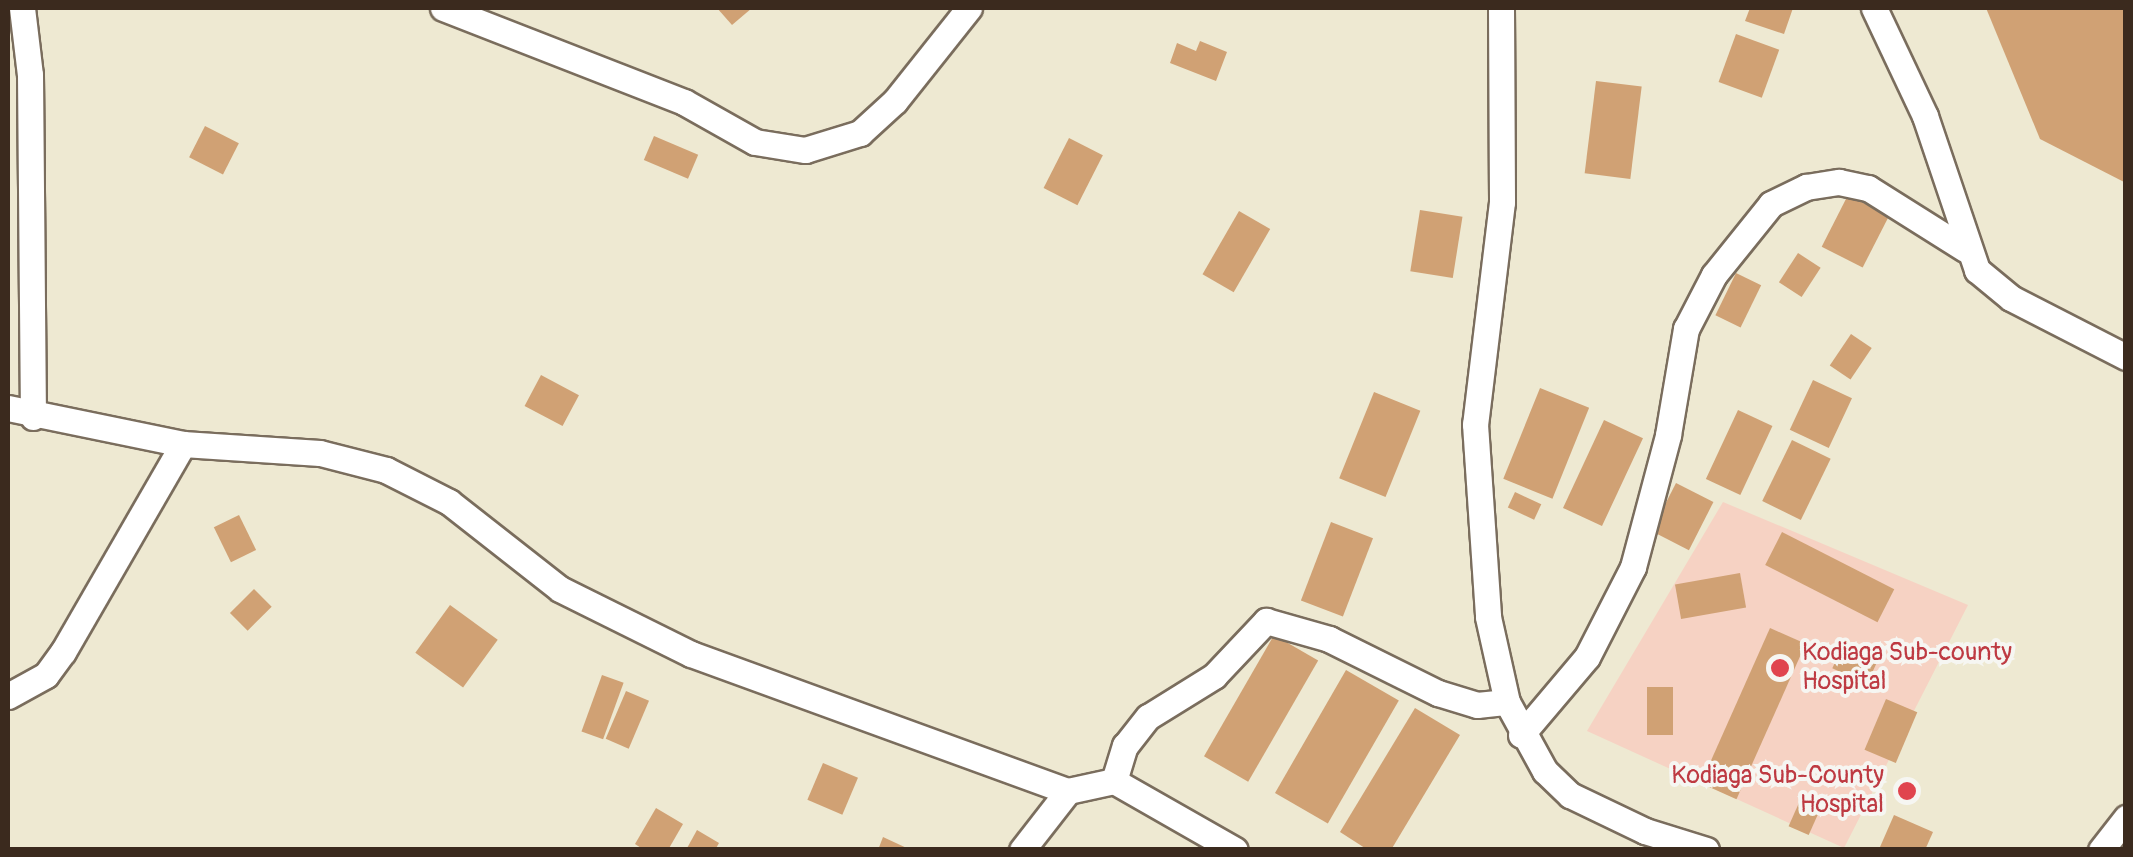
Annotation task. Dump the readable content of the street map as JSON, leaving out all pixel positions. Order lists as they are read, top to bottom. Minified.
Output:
{"places":["Kodiaga Sub-county Hospital","Kodiaga Sub-County Hospital"]}
